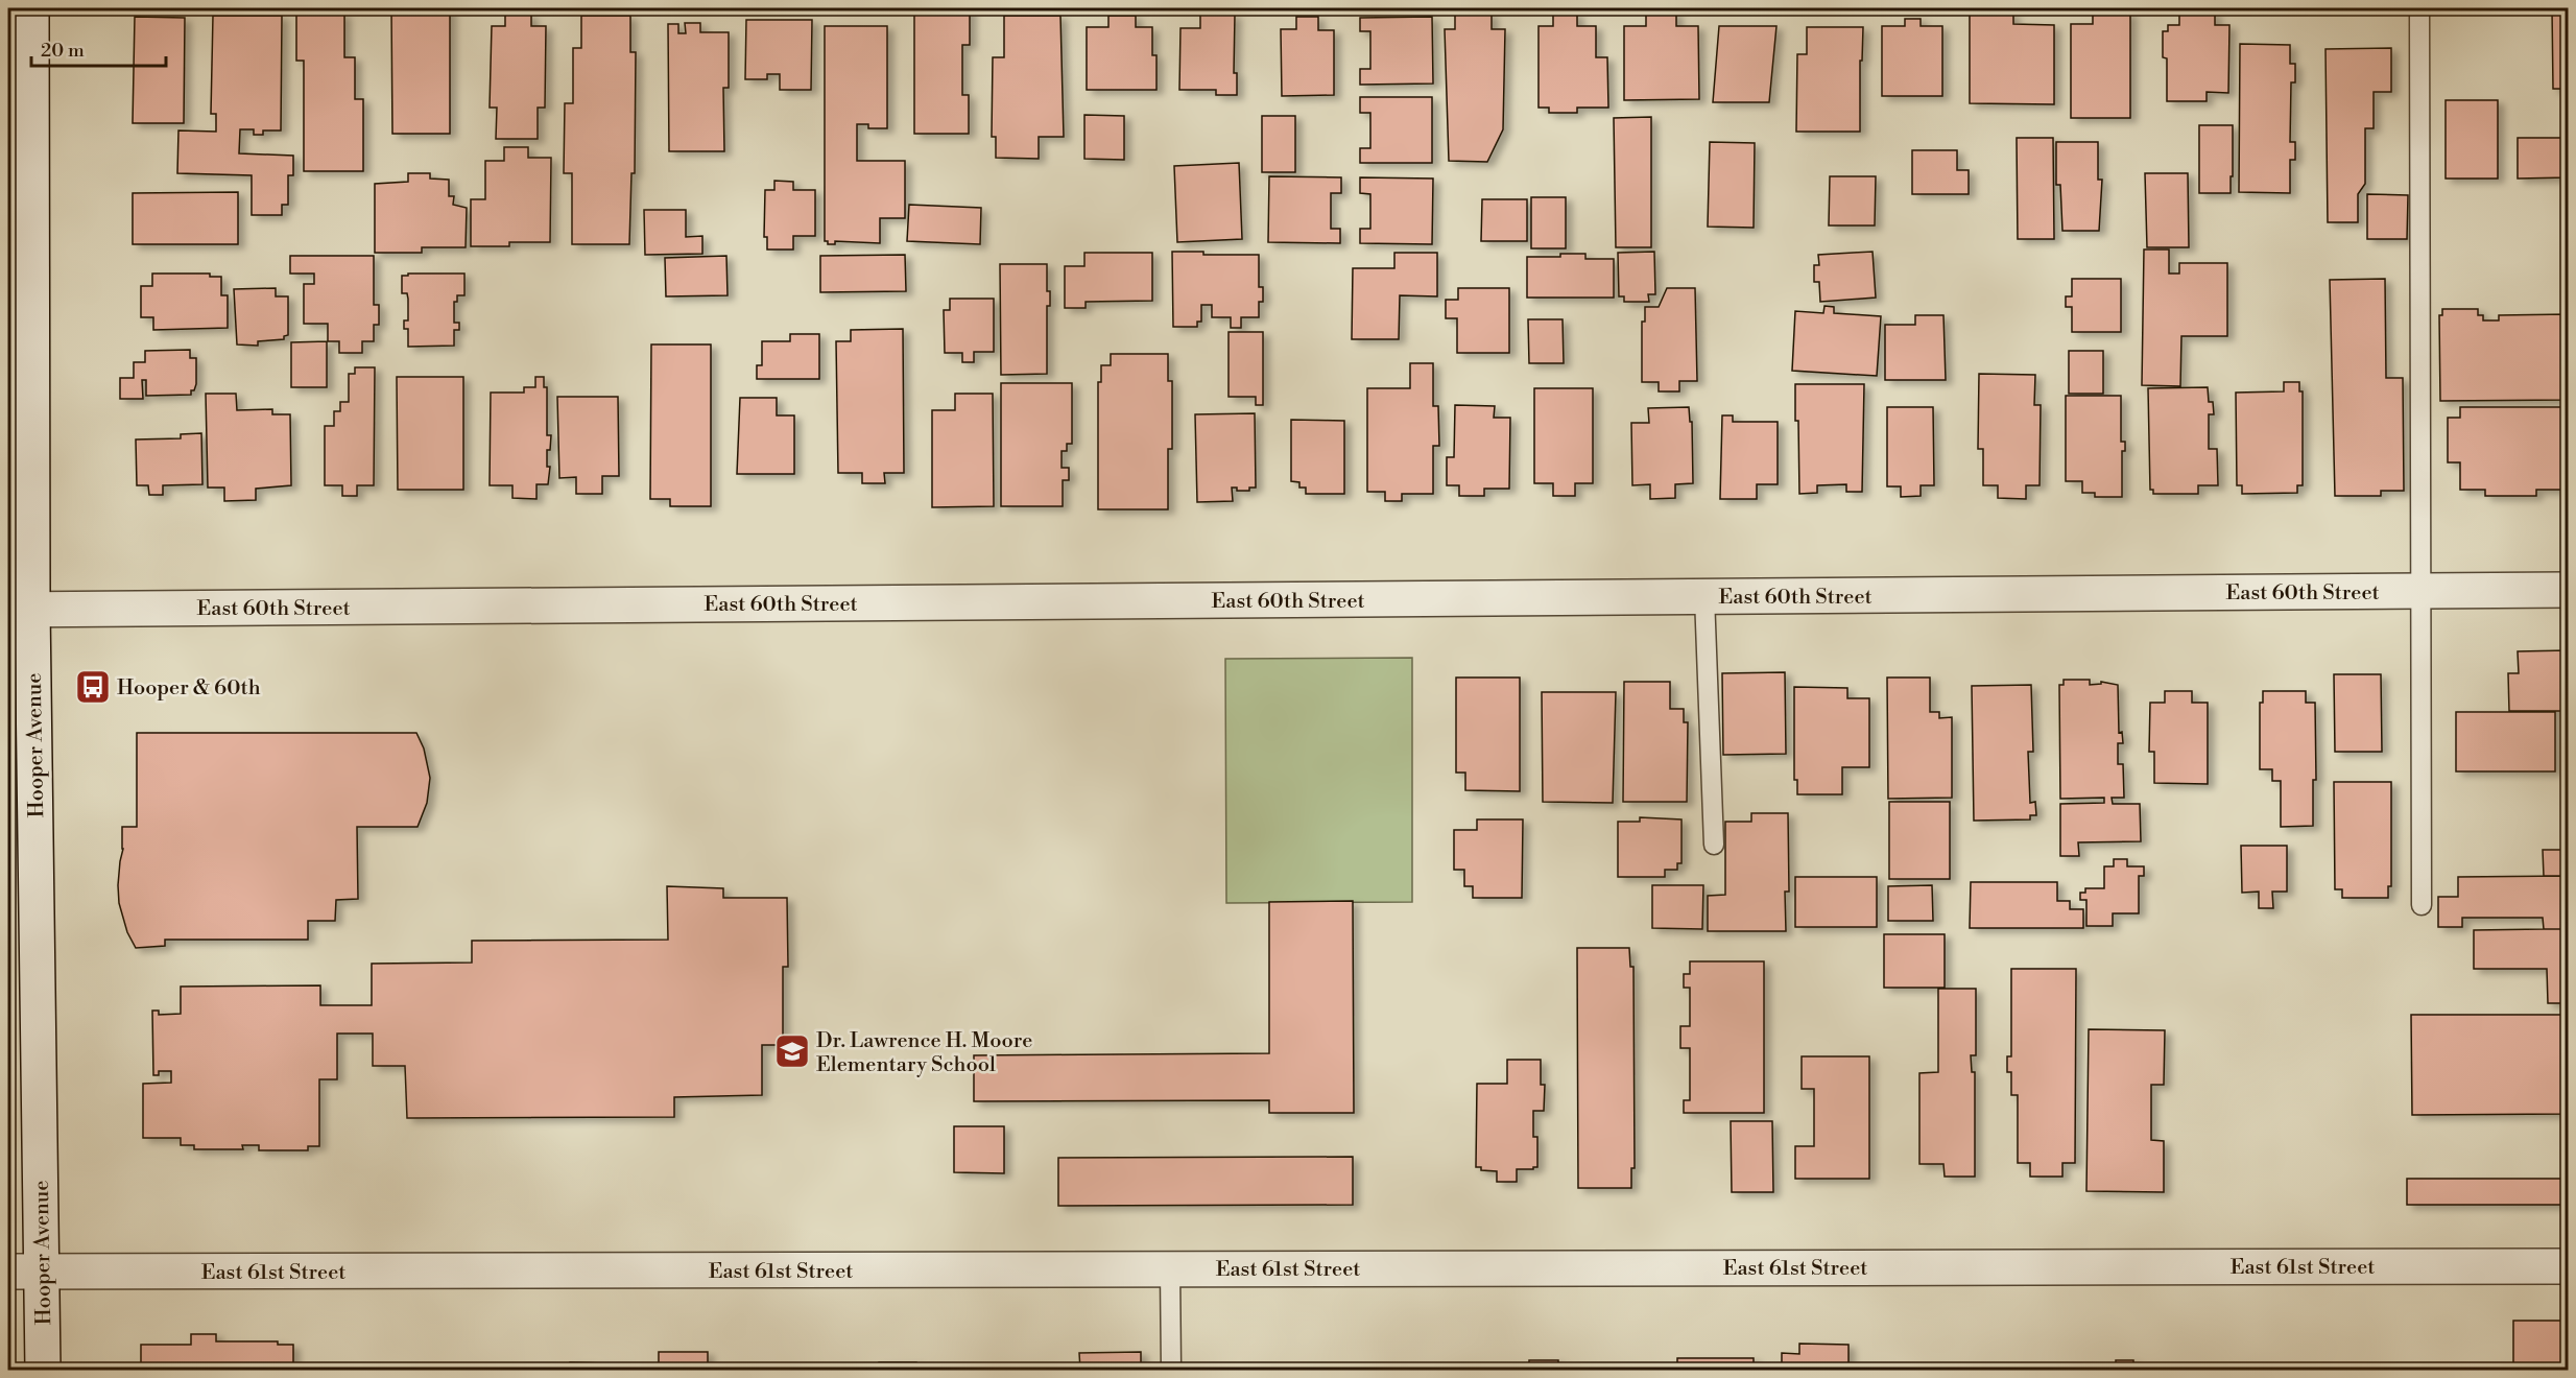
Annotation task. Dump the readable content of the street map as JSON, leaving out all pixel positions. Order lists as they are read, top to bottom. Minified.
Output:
{"streets":{"street":["East 60th Street","Hooper Avenue","East 61st Street"]},"crossings":[["East 60th Street","Hooper Avenue"],["Hooper Avenue","East 61st Street"]],"places":{"bus stop":["Hooper & 60th"],"school or university":["Dr. Lawrence H. Moore Elementary School"]},"scale_bar":"20 m"}
